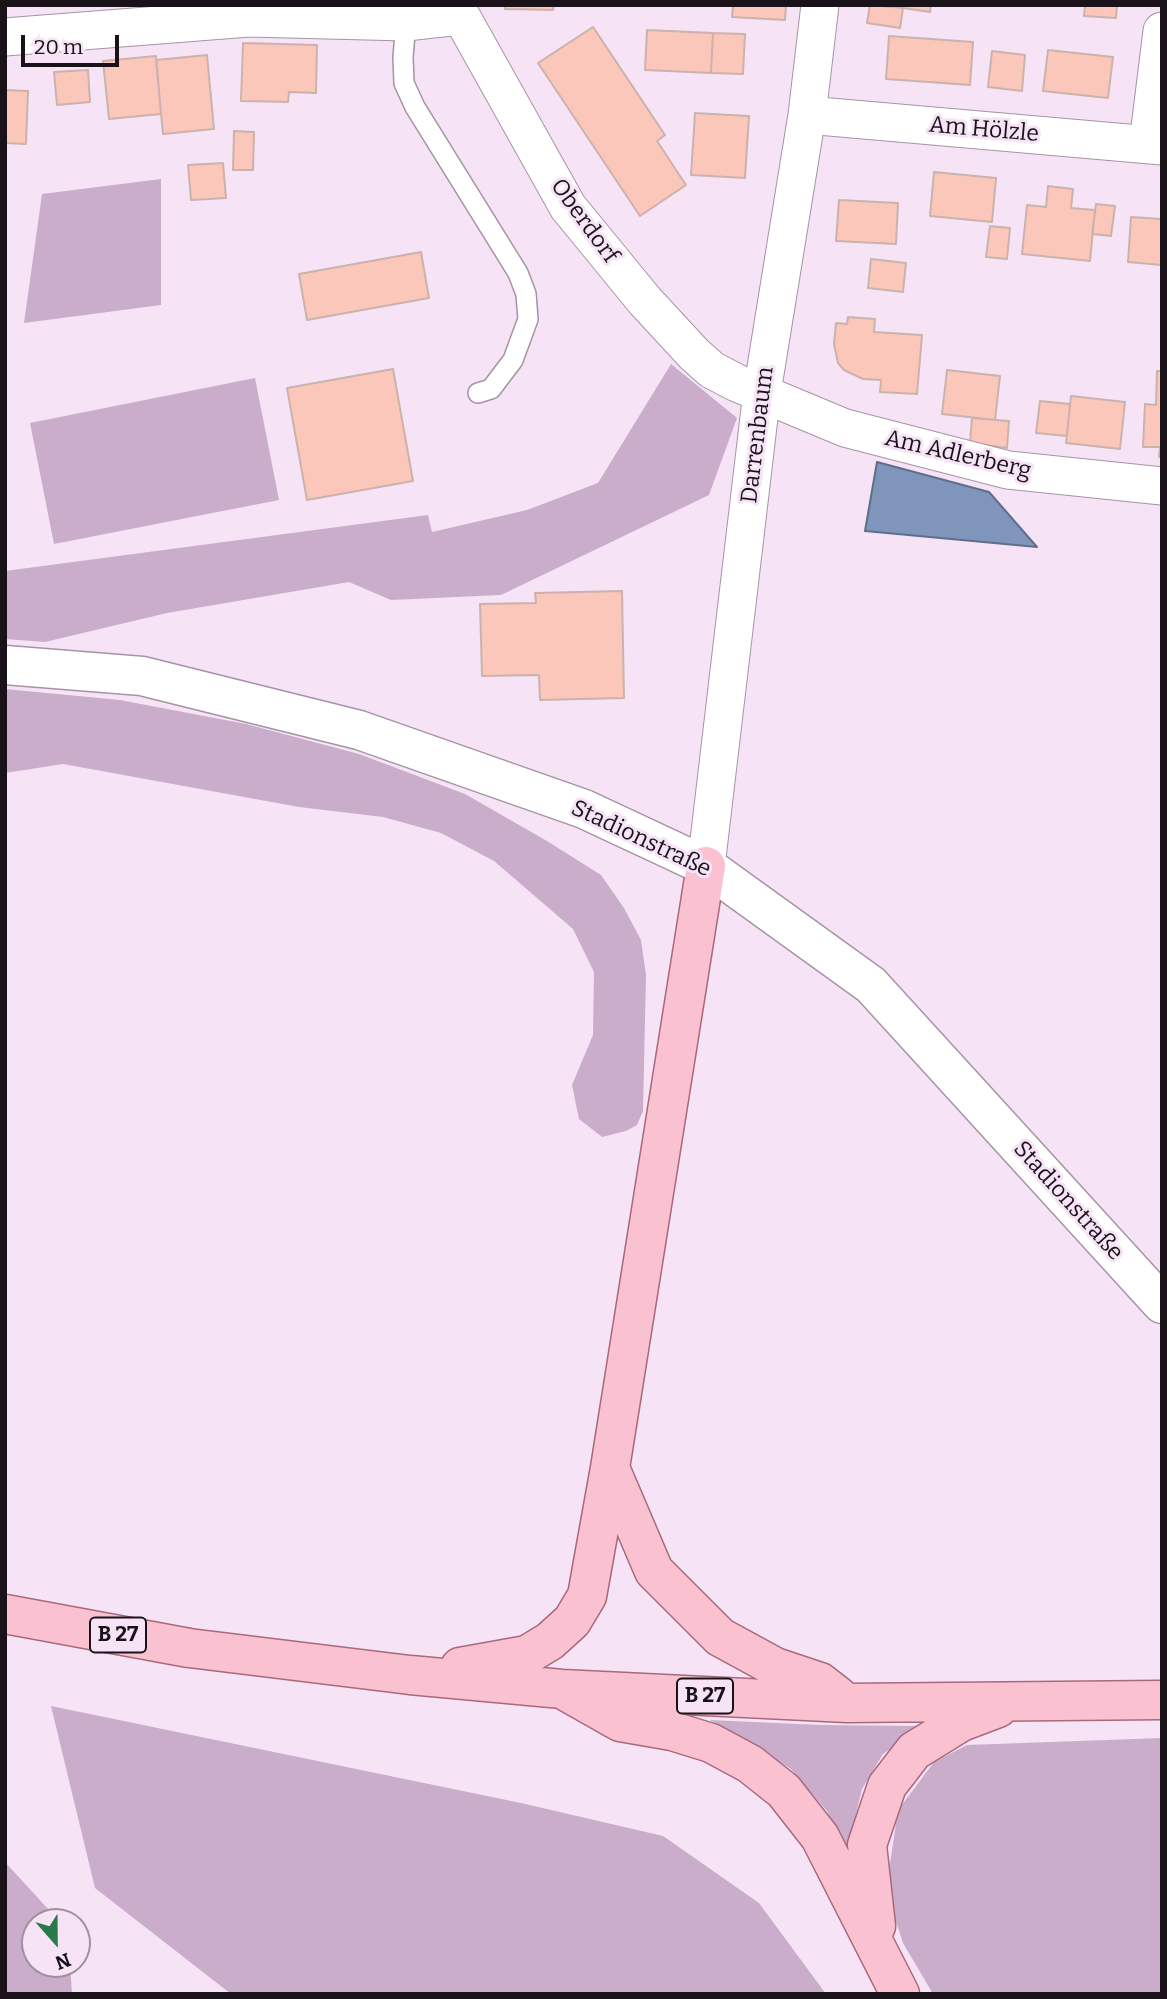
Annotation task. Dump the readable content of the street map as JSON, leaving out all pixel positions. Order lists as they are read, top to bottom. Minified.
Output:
{"streets":{"main road":["B 27"],"street":["Am Hölzle","Oberdorf","Darrenbaum","Am Adlerberg","Stadionstraße"]},"crossings":[["Am Hölzle","Darrenbaum"],["Oberdorf","Darrenbaum"],["Oberdorf","Am Adlerberg"],["Darrenbaum","Am Adlerberg"],["Darrenbaum","Stadionstraße"]],"scale_bar":"20 m","north":"bottom"}
